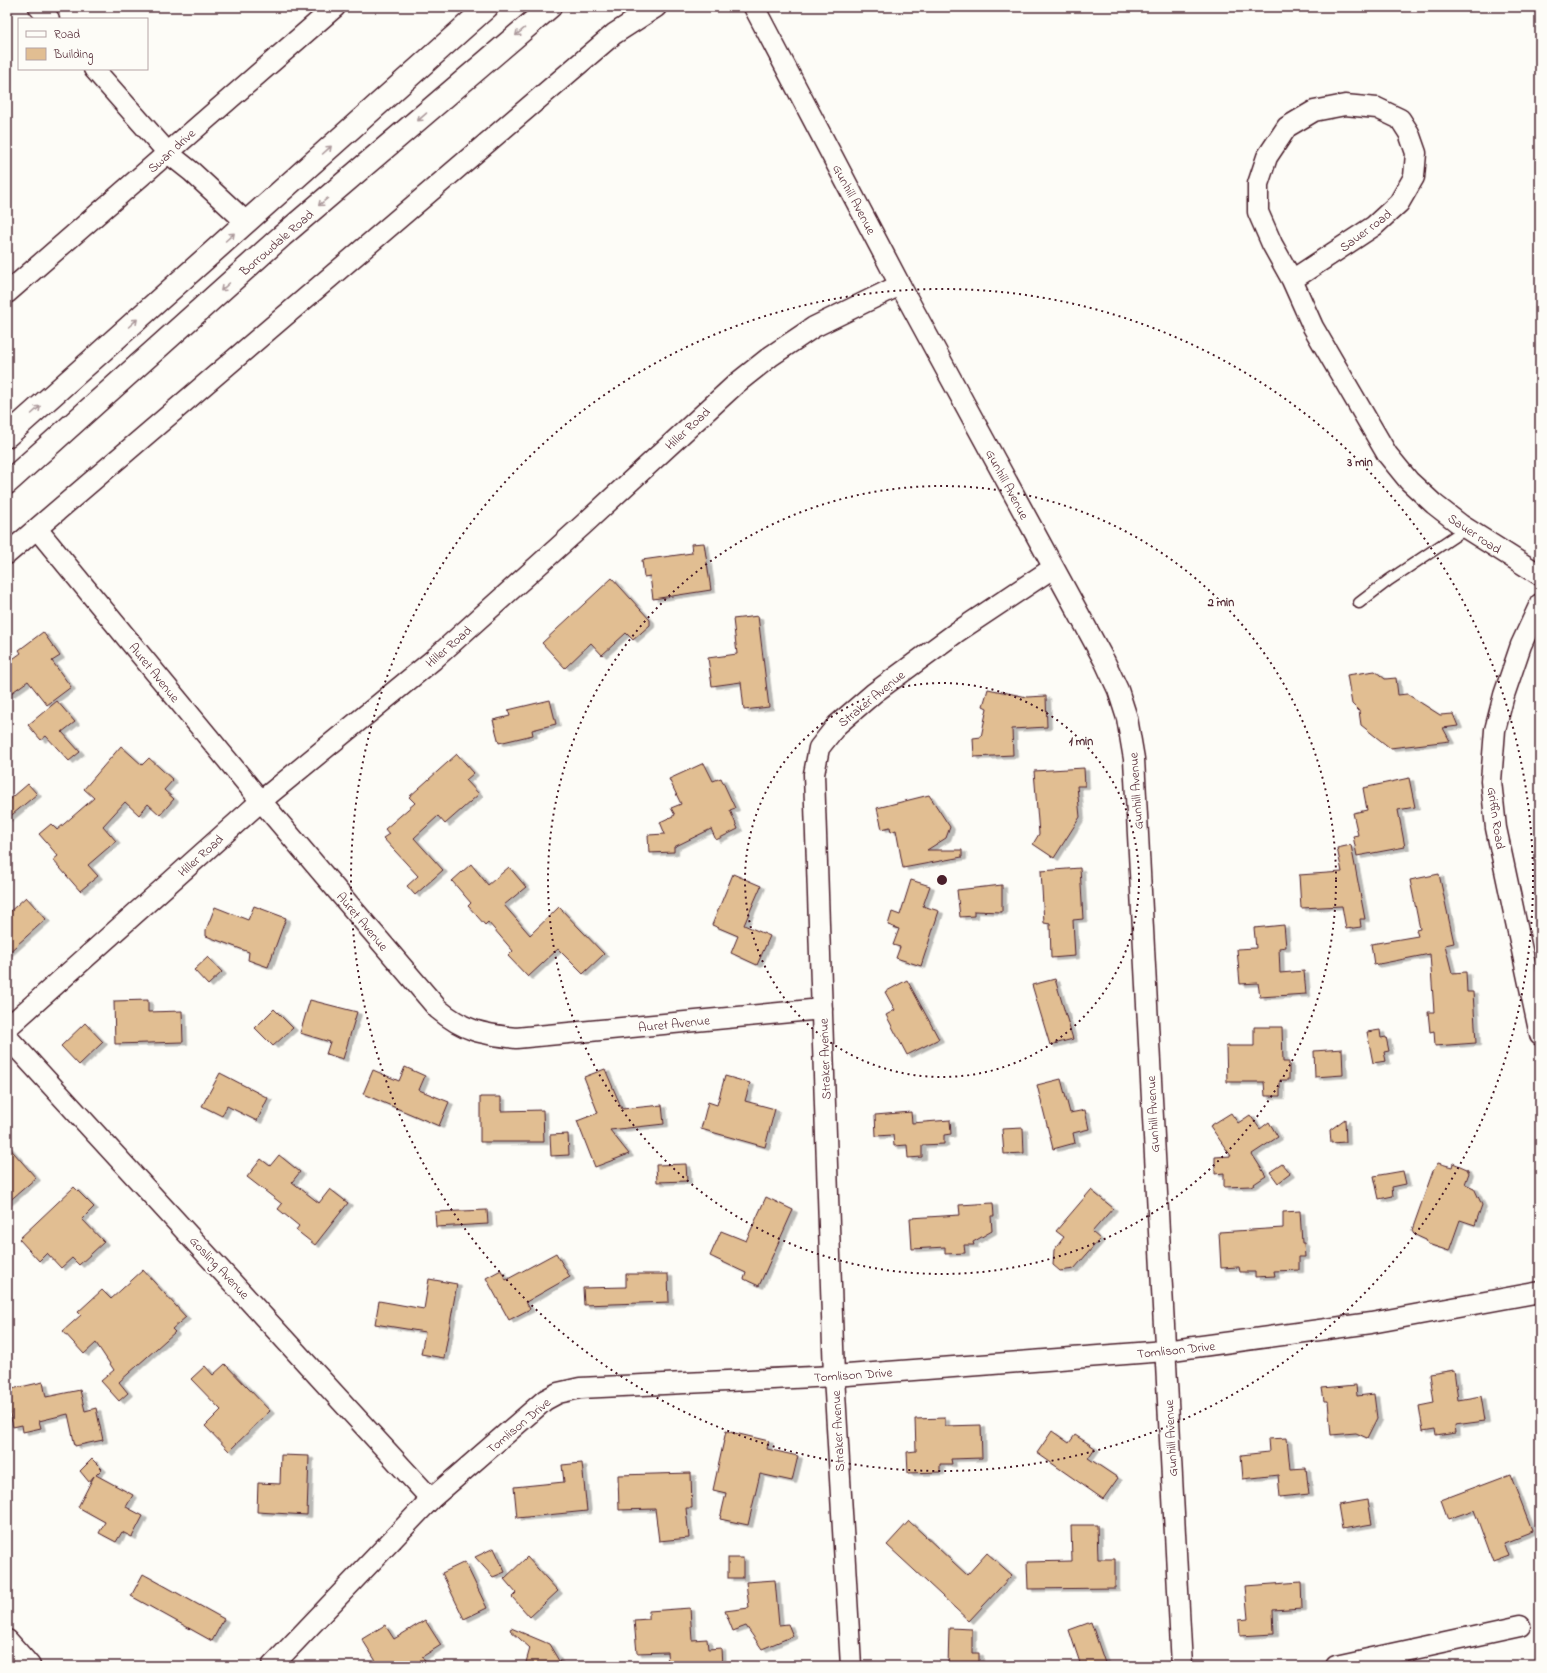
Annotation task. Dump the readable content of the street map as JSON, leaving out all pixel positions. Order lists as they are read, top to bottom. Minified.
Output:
{"streets":{"main road":["Borrowdale Road"],"street":["Swan drive","Gunhill Avenue","Sauer road","Hiller Road","Auret Avenue","Straker Avenue","Griffin Road","Gosling Avenue","Tomlison Drive"]},"crossings":[["Gunhill Avenue","Hiller Road"],["Gunhill Avenue","Straker Avenue"],["Gunhill Avenue","Tomlison Drive"],["Hiller Road","Auret Avenue"],["Auret Avenue","Straker Avenue"],["Straker Avenue","Tomlison Drive"],["Gosling Avenue","Tomlison Drive"]],"legend":["Road","Building"],"rings":["3 min","2 min","1 min"]}
